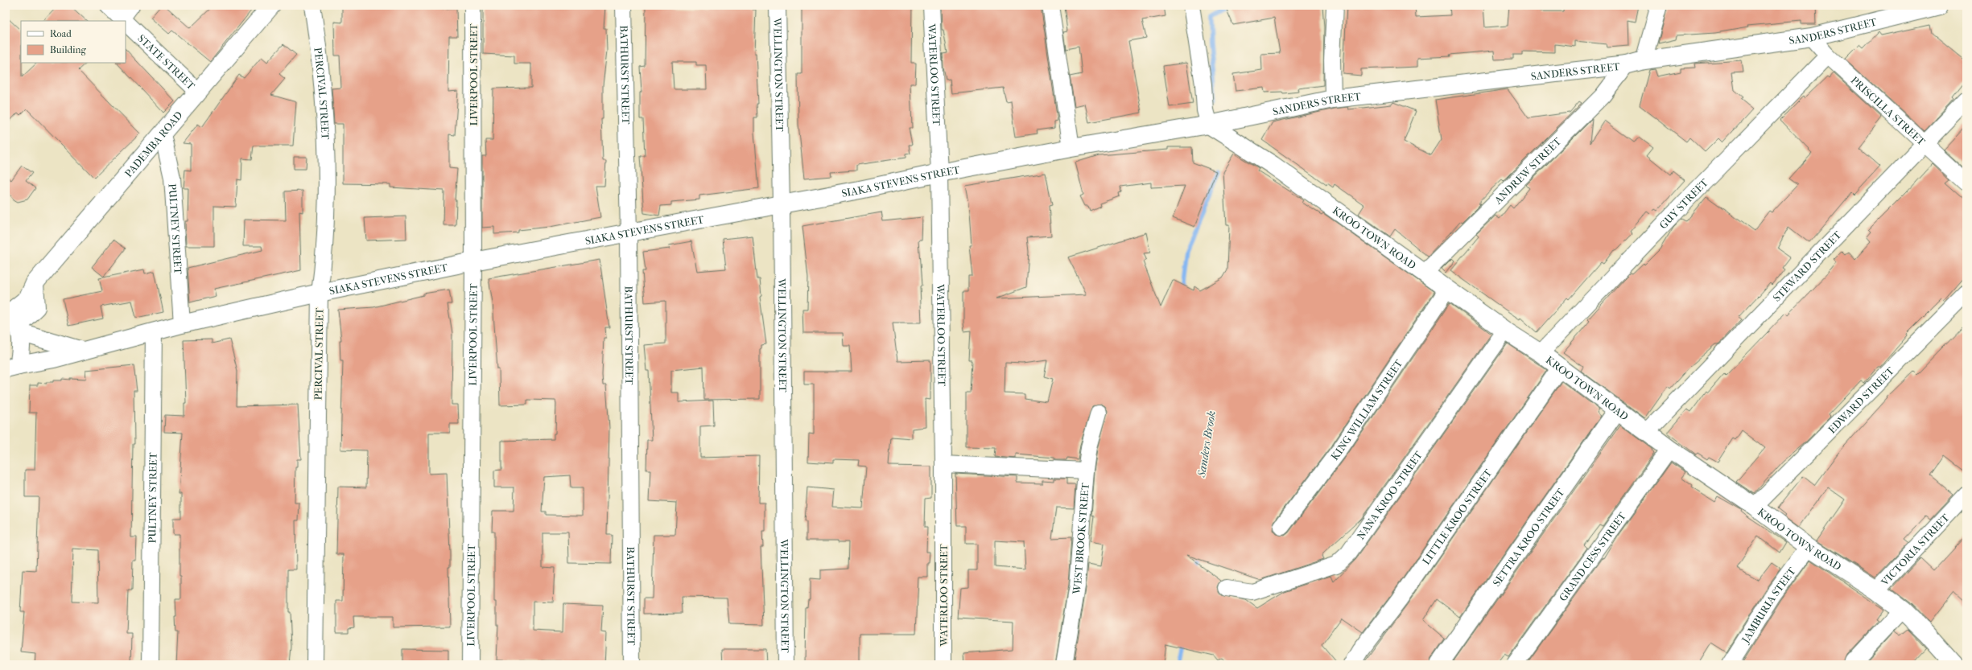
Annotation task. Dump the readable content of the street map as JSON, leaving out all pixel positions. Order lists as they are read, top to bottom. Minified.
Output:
{"streets":{"main road":["SANDERS STREET","PADEMBA ROAD","SIAKA STEVENS STREET","KROO TOWN ROAD","SETTRA KROO STREET"],"street":["STATE STREET","LIVERPOOL STREET","BATHURST STREET","WELLINGTON STREET","WATERLOO STREET","PERCIVAL STREET","PRISCILLA STREET","ANDREW STREET","GUY STREET","PULTNEY STREET","STEWARD STREET","EDWARD STREET","KING WILLIAM STREET","NANA KROO STREET","LITTLE KROO STREET","WEST BROOK STREET","VICTORIA STREET","GRAND CESS STREET","JAMBURIA STEET"]},"crossings":[["SANDERS STREET","PRISCILLA STREET"],["SANDERS STREET","ANDREW STREET"],["SANDERS STREET","SIAKA STEVENS STREET"],["SANDERS STREET","KROO TOWN ROAD"],["STATE STREET","PADEMBA ROAD"],["LIVERPOOL STREET","SIAKA STEVENS STREET"],["BATHURST STREET","SIAKA STEVENS STREET"],["WELLINGTON STREET","SIAKA STEVENS STREET"],["WATERLOO STREET","SIAKA STEVENS STREET"],["PERCIVAL STREET","SIAKA STEVENS STREET"],["PRISCILLA STREET","GUY STREET"],["PRISCILLA STREET","STEWARD STREET"],["PADEMBA ROAD","PULTNEY STREET"],["ANDREW STREET","KROO TOWN ROAD"],["SIAKA STEVENS STREET","PULTNEY STREET"],["SIAKA STEVENS STREET","KROO TOWN ROAD"],["GUY STREET","KROO TOWN ROAD"],["KROO TOWN ROAD","STEWARD STREET"],["KROO TOWN ROAD","EDWARD STREET"],["KROO TOWN ROAD","KING WILLIAM STREET"],["KROO TOWN ROAD","NANA KROO STREET"],["KROO TOWN ROAD","LITTLE KROO STREET"],["KROO TOWN ROAD","SETTRA KROO STREET"],["KROO TOWN ROAD","VICTORIA STREET"],["KROO TOWN ROAD","GRAND CESS STREET"],["KROO TOWN ROAD","JAMBURIA STEET"]],"water":["Sanders Brook"],"legend":["Road","Building"]}
